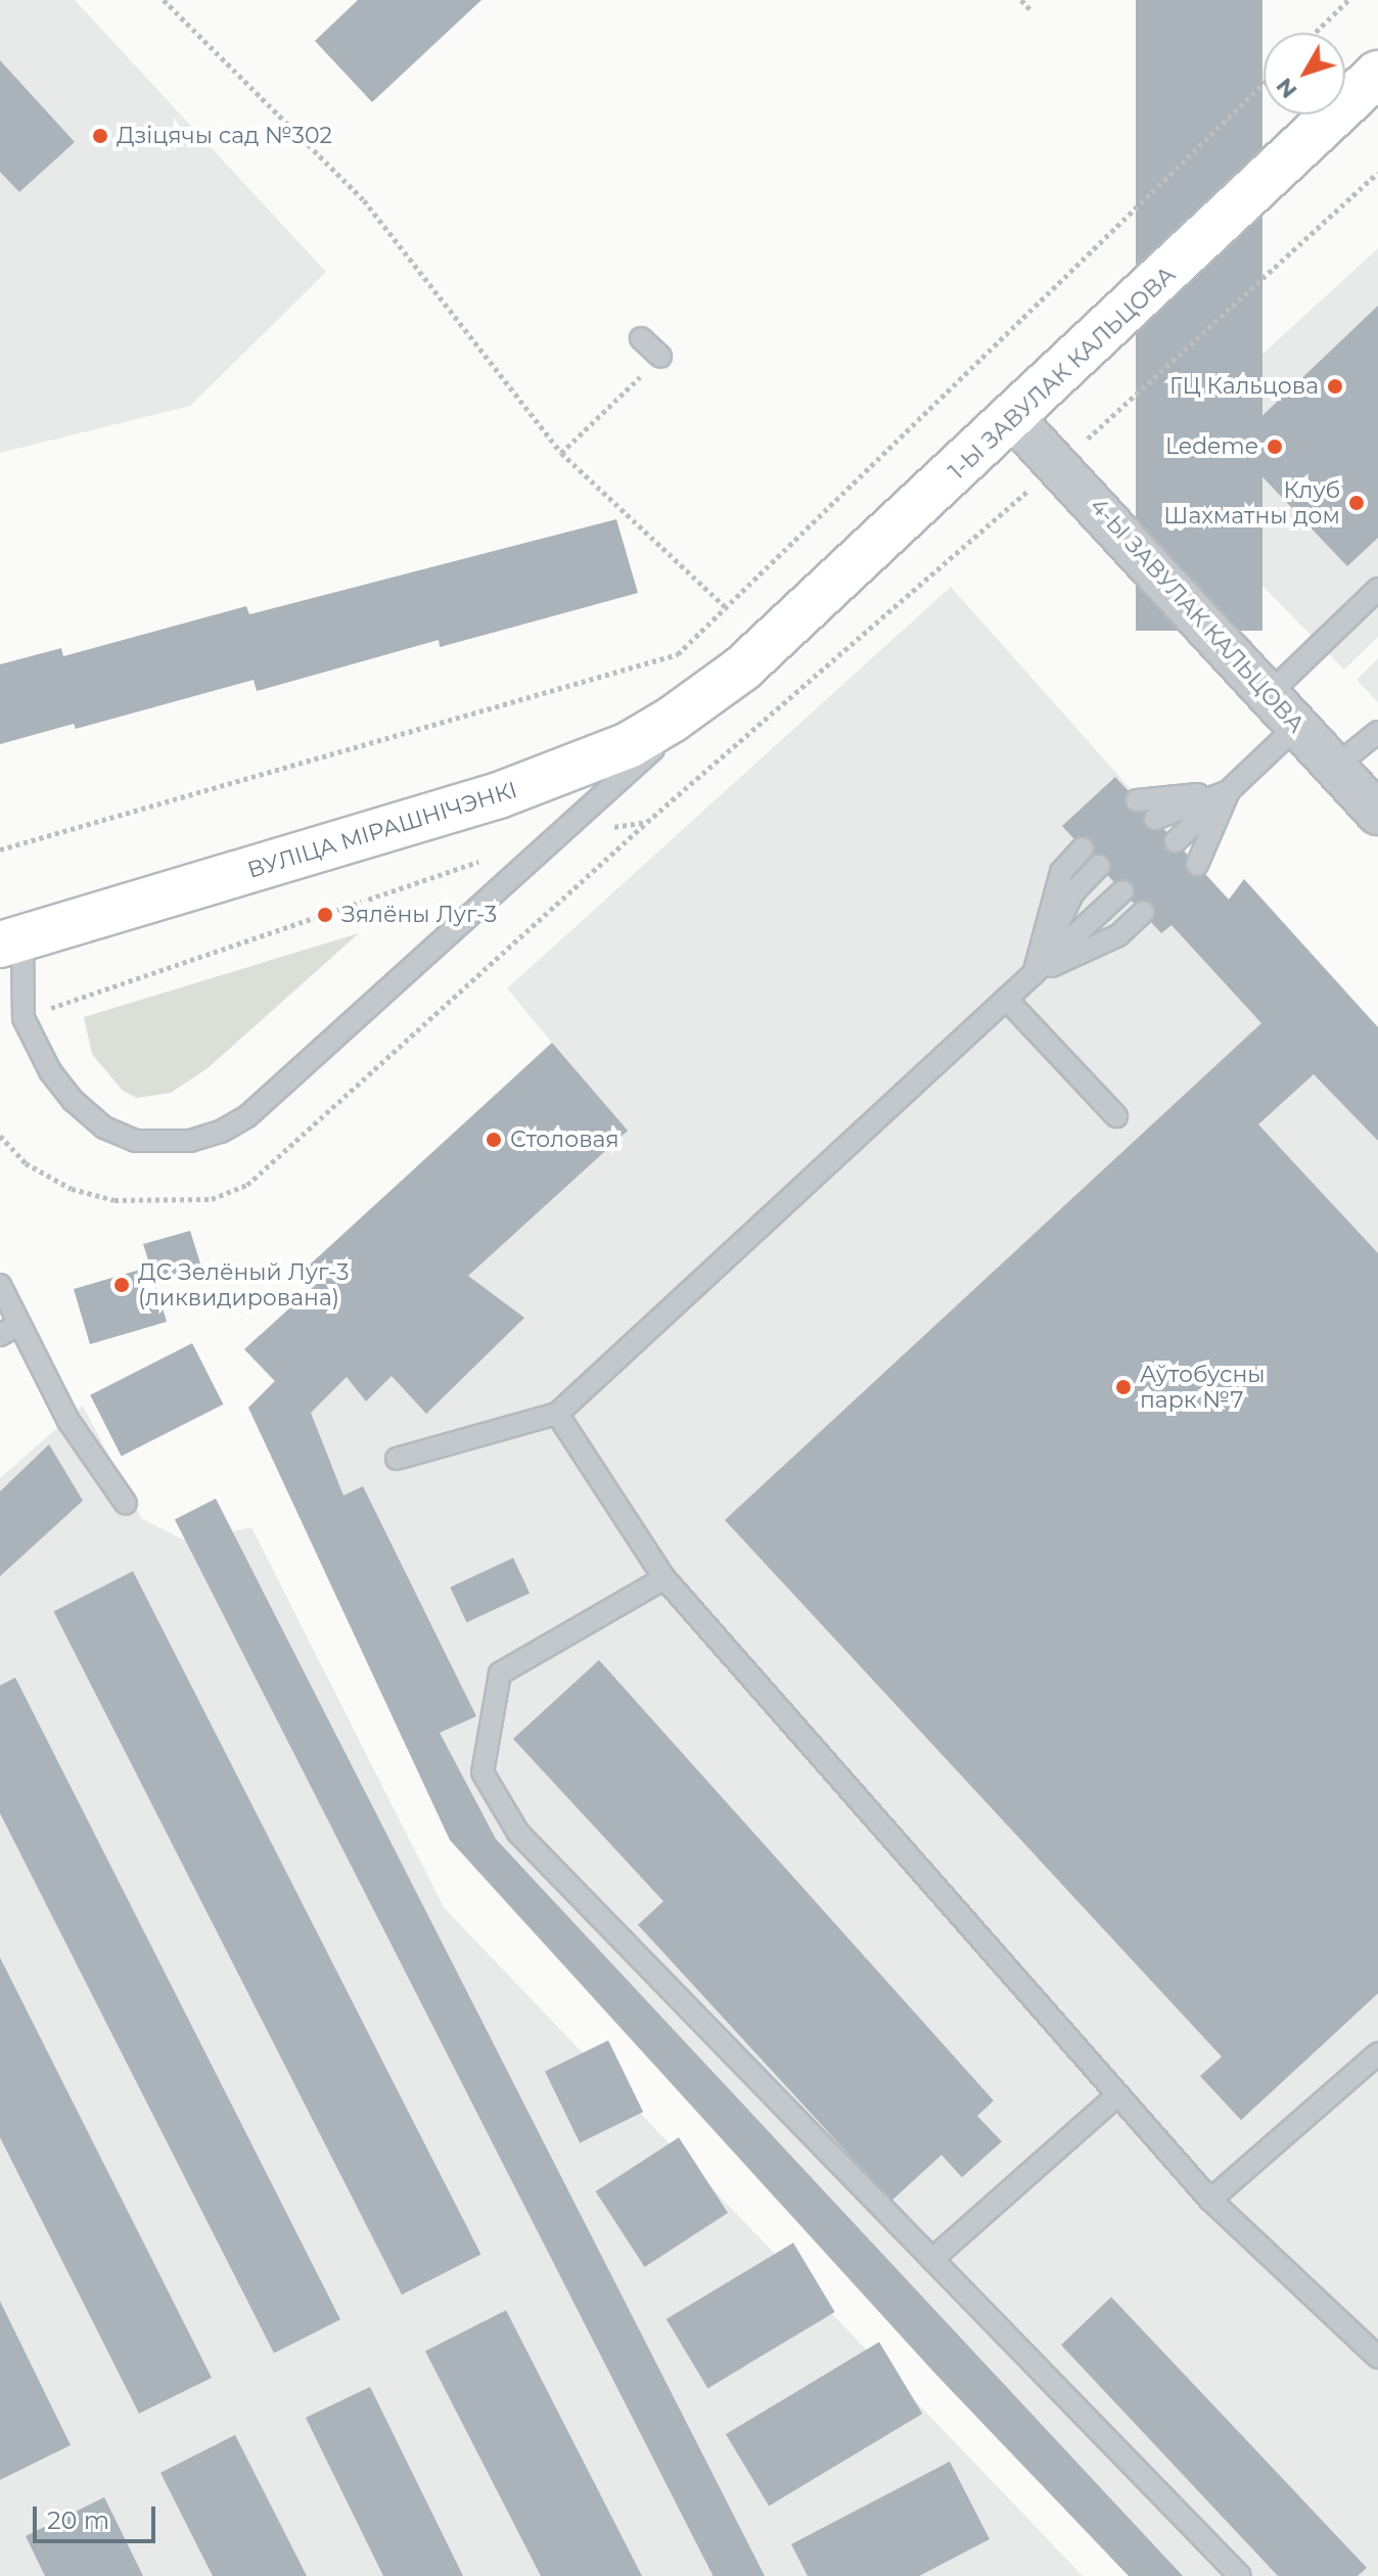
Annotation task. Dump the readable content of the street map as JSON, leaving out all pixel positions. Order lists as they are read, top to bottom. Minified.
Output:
{"streets":{"main road":["1-Ы ЗАВУЛАК КАЛЬЦОВА","ВУЛІЦА МІРАШНІЧЭНКІ"],"street":["4-Ы ЗАВУЛАК КАЛЬЦОВА"]},"crossings":[["1-Ы ЗАВУЛАК КАЛЬЦОВА","4-Ы ЗАВУЛАК КАЛЬЦОВА"],["1-Ы ЗАВУЛАК КАЛЬЦОВА","ВУЛІЦА МІРАШНІЧЭНКІ"]],"places":["Дзіцячы сад №302","ГЦ Кальцова","Ledeme","Клуб Шахматны дом","Зялёны Луг-3","Столовая","ДС Зелёный Луг-3 (ликвидирована)","Аўтобусны парк №7"],"scale_bar":"20 m","north":"bottom left"}
